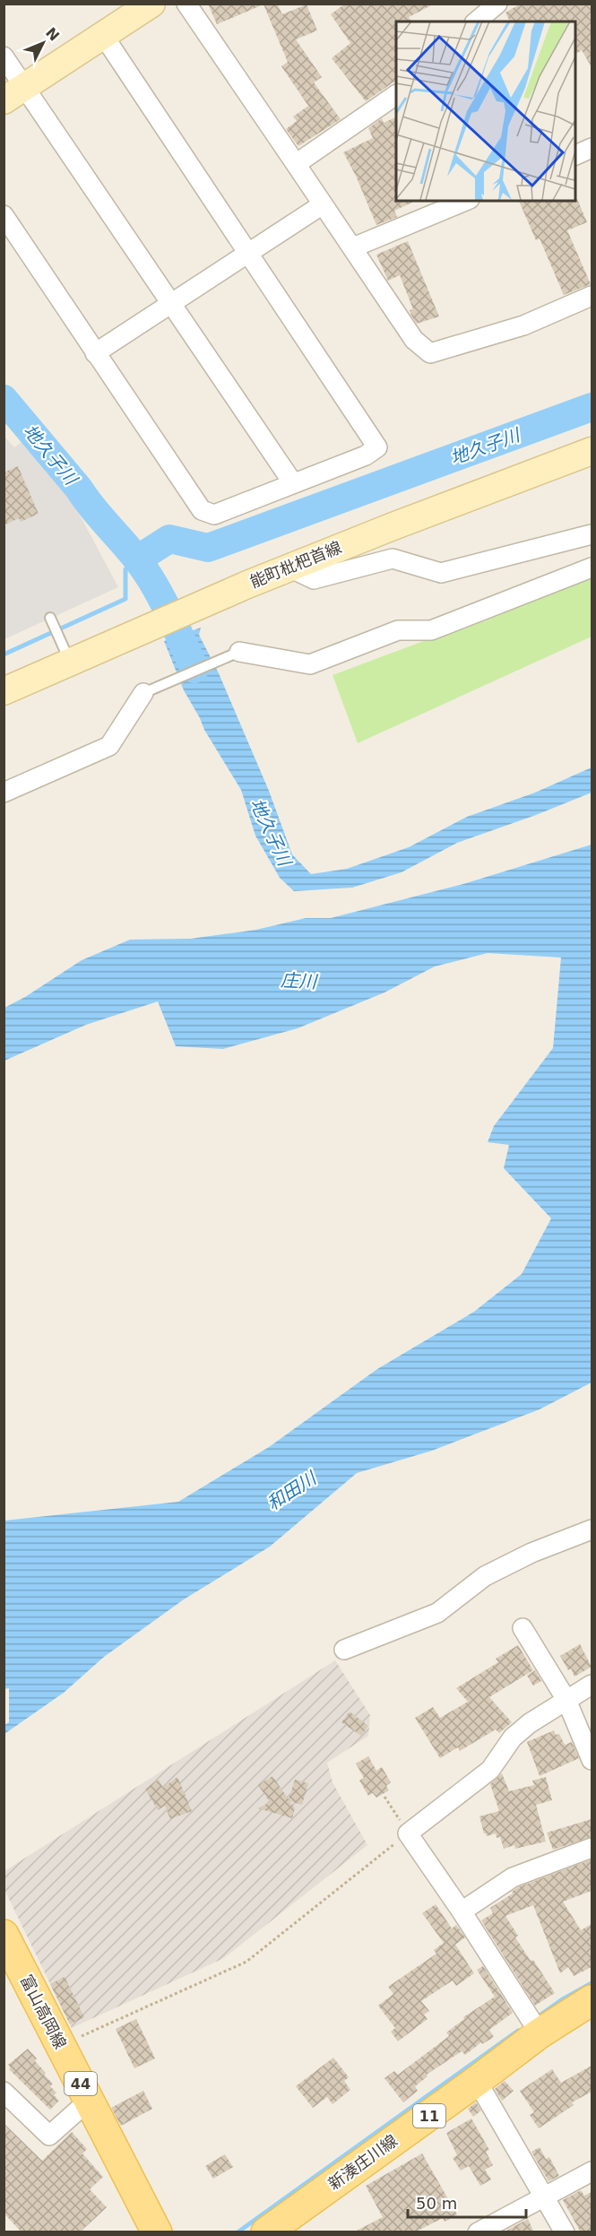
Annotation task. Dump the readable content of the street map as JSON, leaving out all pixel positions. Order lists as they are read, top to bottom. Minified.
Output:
{"streets":{"main road":["能町枇杷首線","富山高岡線","44","11","新湊庄川線"]},"water":["地久子川","庄川","和田川"],"scale_bar":"50 m","north":"top right"}
